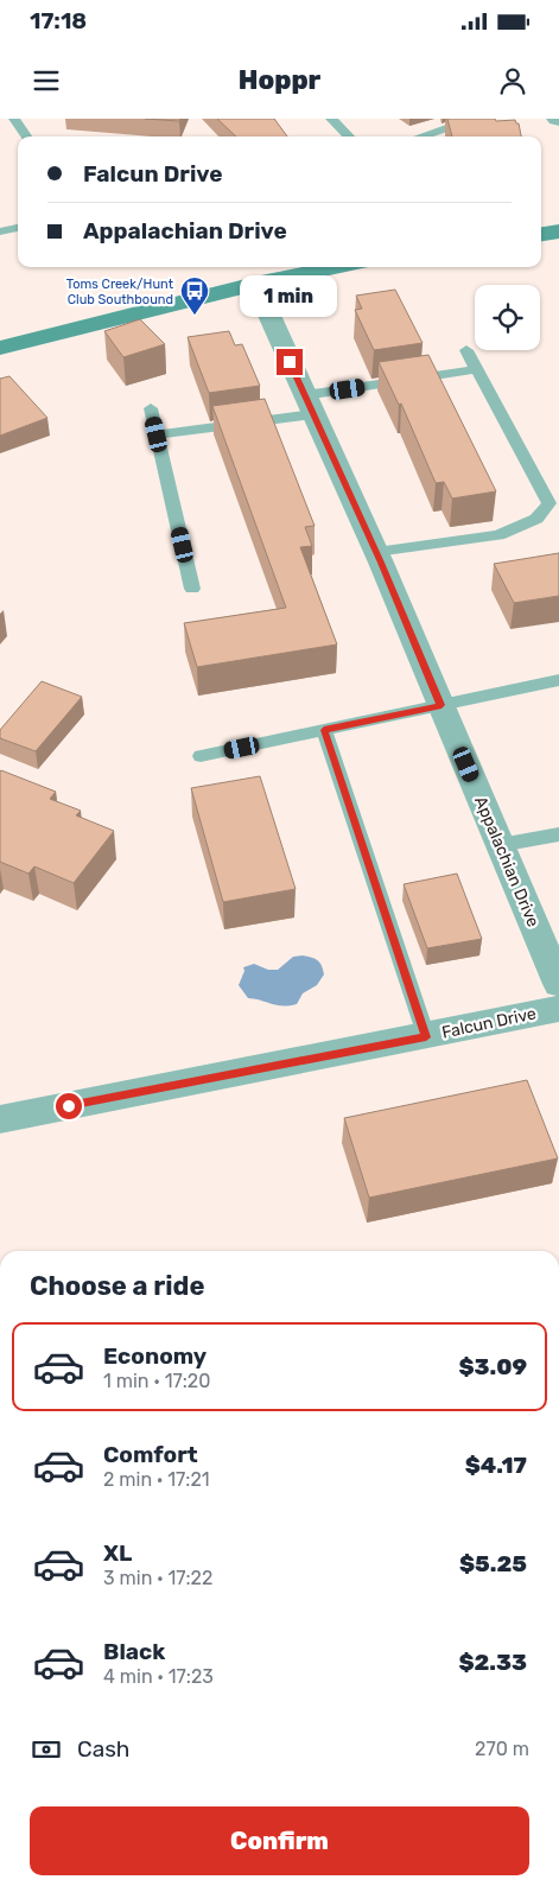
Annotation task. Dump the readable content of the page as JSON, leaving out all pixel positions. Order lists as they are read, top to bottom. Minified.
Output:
{"streets":{"street":["Appalachian Drive","Falcun Drive"]},"places":{"bus stop":["Toms Creek/Hunt Club Southbound"]},"page":{"status":"17:18","header":"Hoppr","banner":["Falcun Drive","Appalachian Drive"],"bubble":"1 min","heading":"Choose a ride","list":[{"name":"Economy","note":"1 min · 17:20","value":"$3.09"},{"name":"Comfort","note":"2 min · 17:21","value":"$4.17"},{"name":"XL","note":"3 min · 17:22","value":"$5.25"},{"name":"Black","note":"4 min · 17:23","value":"$2.33"}],"pay":["Cash","270 m"],"buttons":"Confirm"}}
